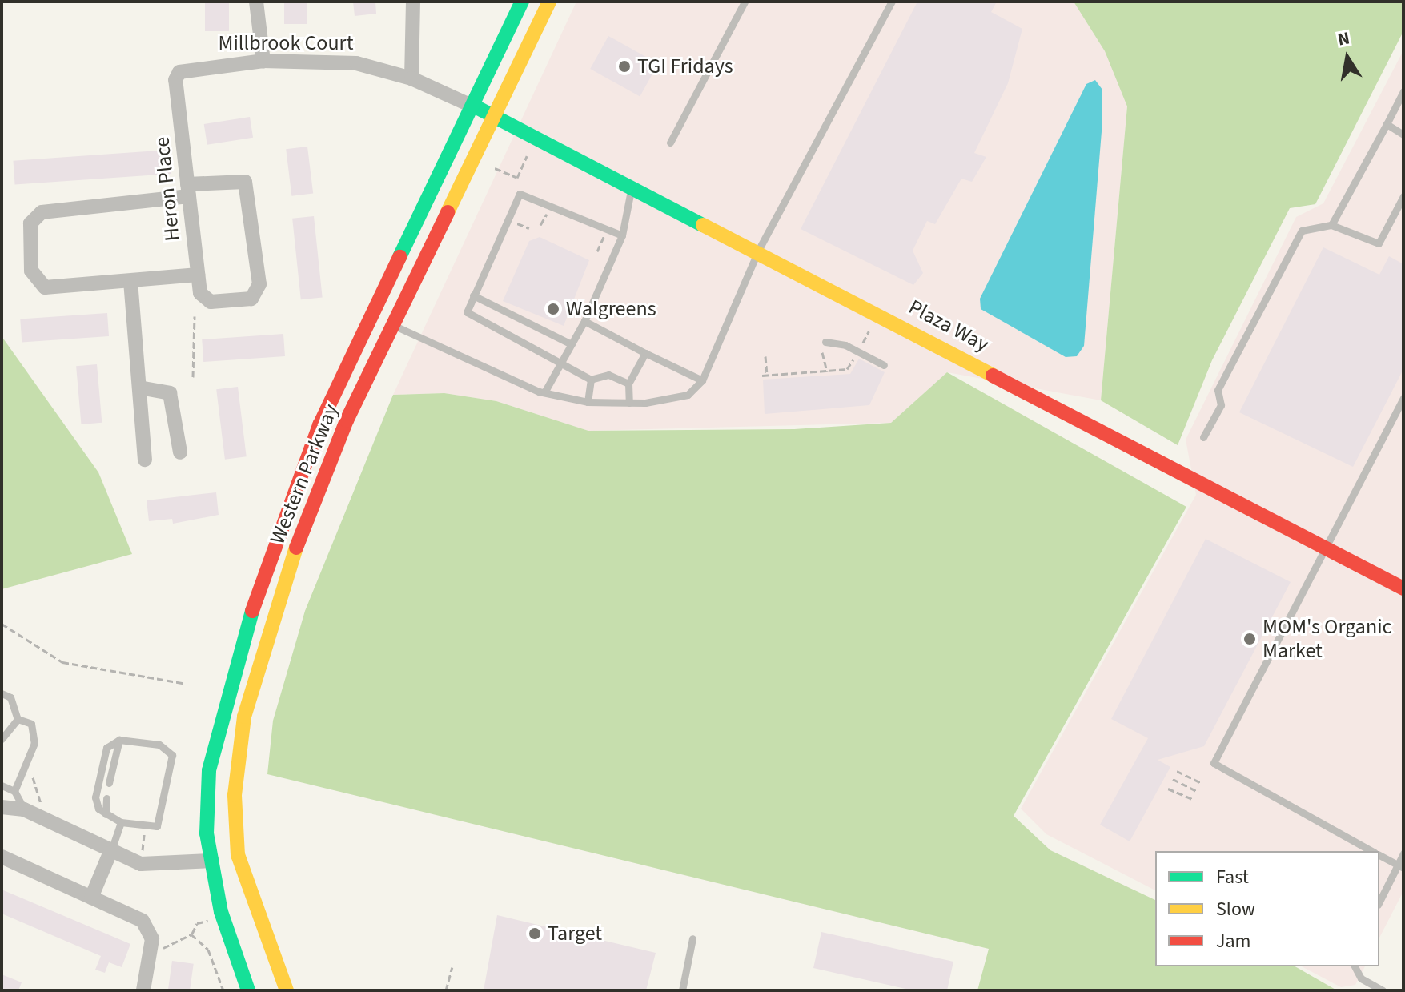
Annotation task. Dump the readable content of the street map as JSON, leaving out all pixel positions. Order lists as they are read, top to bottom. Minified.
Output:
{"streets":{"main road":["Plaza Way","Western Parkway"],"street":["Millbrook Court","Heron Place"]},"crossings":[["Millbrook Court","Heron Place"],["Millbrook Court","Plaza Way"],["Millbrook Court","Western Parkway"],["Plaza Way","Western Parkway"]],"places":["TGI Fridays","Walgreens","MOM's Organic Market","Target"],"legend":["Fast","Slow","Jam"],"north":"top"}
